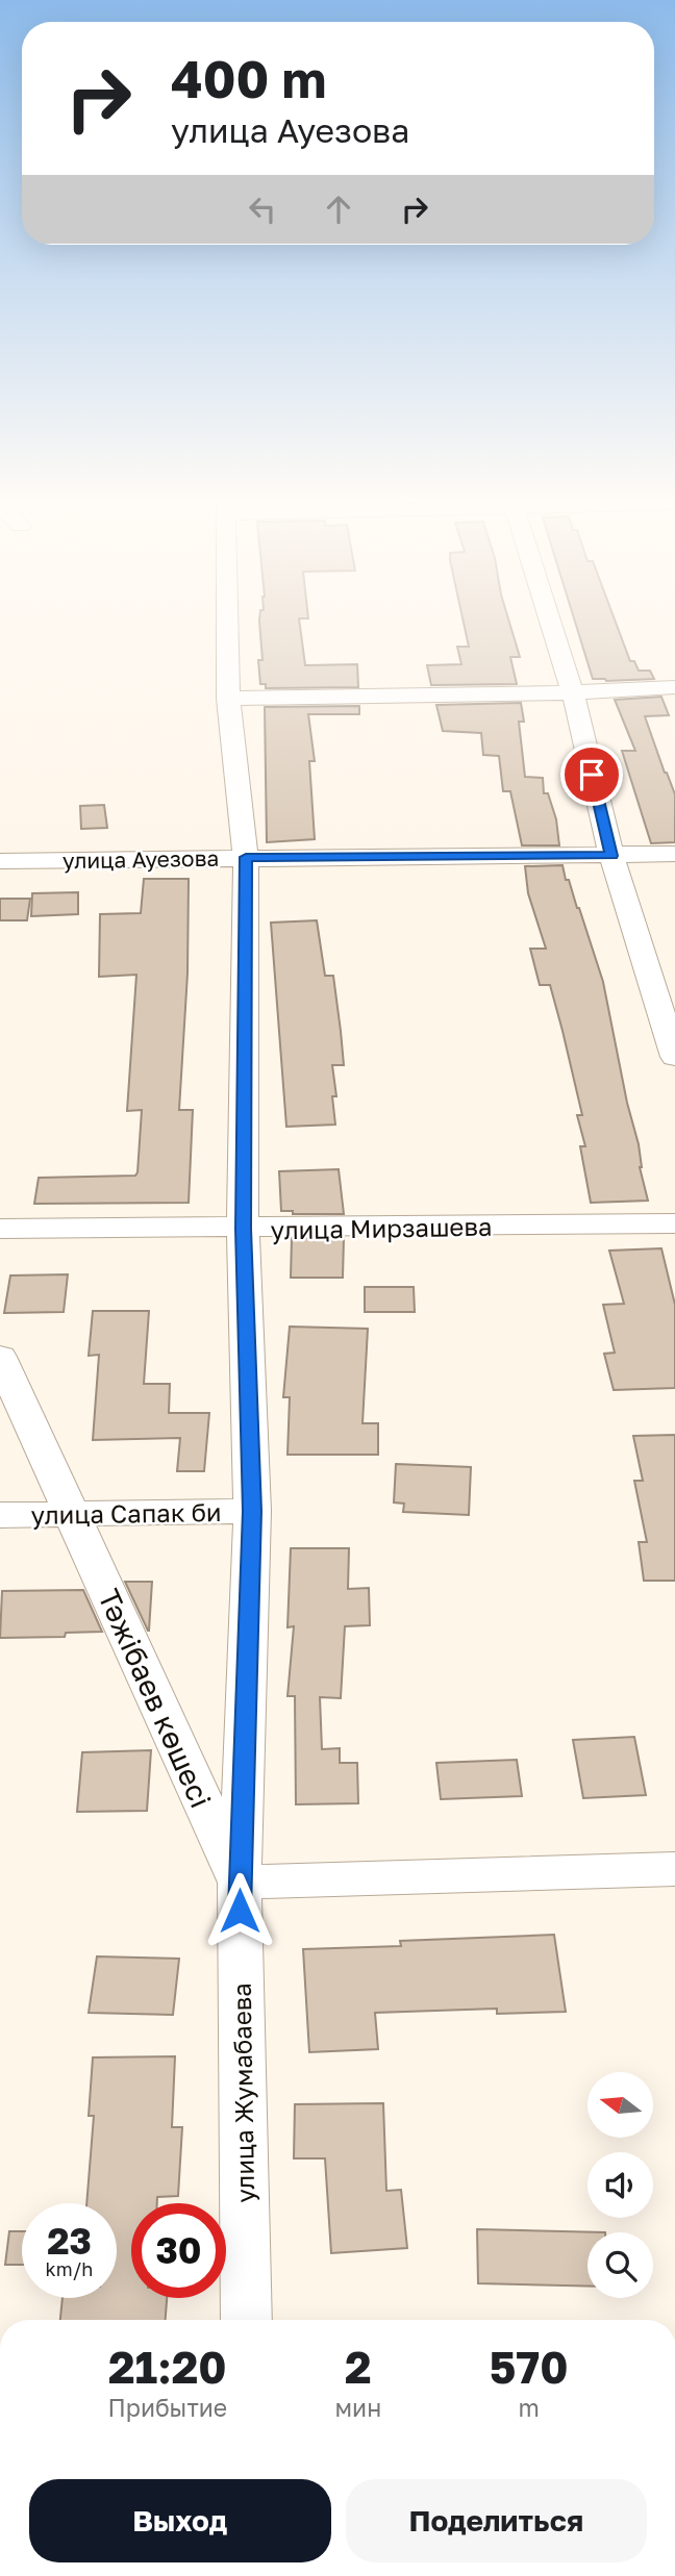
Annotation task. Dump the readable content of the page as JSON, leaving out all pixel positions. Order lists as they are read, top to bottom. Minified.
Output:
{"streets":{"street":["улица Ауезова","улица Мирзашева","улица Сапак би","Тәжібаев көшесі","улица Жумабаева"]},"crossings":[["улица Ауезова","улица Жумабаева"],["улица Мирзашева","улица Жумабаева"],["улица Сапак би","улица Жумабаева"],["Тәжібаев көшесі","улица Жумабаева"]],"north":"left","page":{"turn":["400 m","улица Ауезова"],"speed":"23 km/h","limit":"30","eta":["21:20","Прибытие","2","мин","570","m"],"buttons":["Выход","Поделиться"]}}
